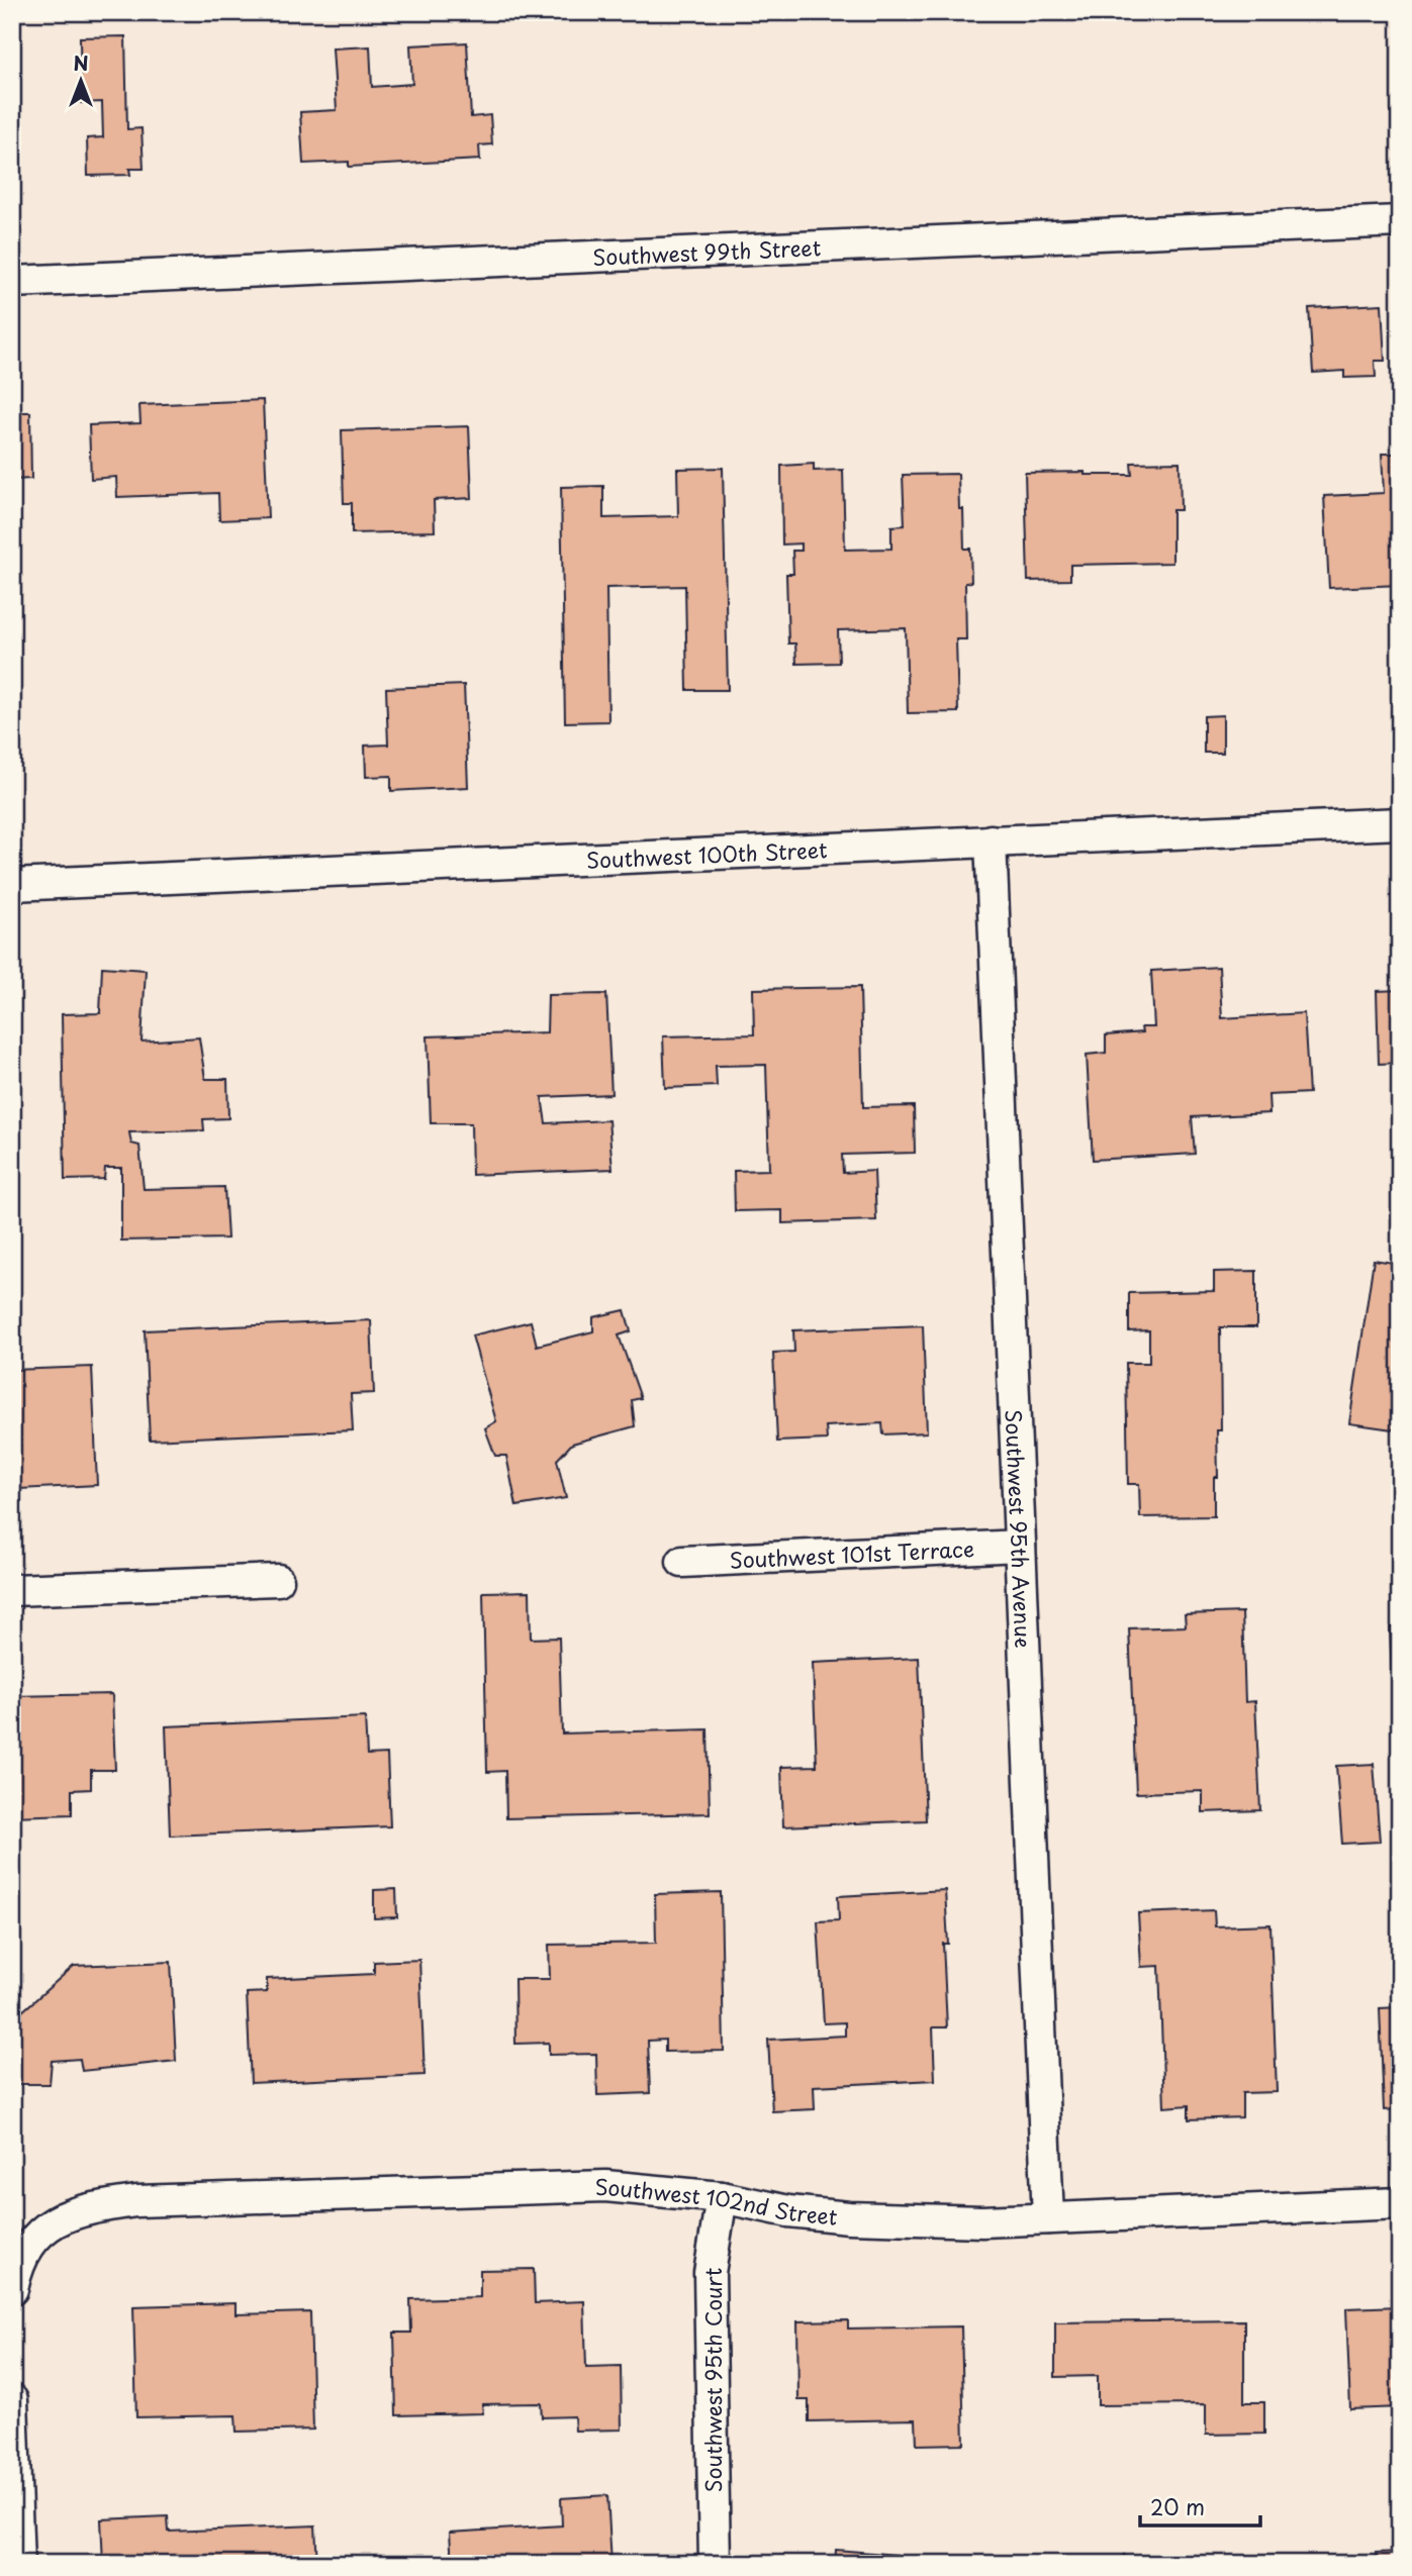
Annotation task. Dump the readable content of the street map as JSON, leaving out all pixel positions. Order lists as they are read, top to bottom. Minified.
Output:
{"streets":{"street":["Southwest 99th Street","Southwest 100th Street","Southwest 95th Avenue","Southwest 101st Terrace","Southwest 102nd Street","Southwest 95th Court"]},"crossings":[["Southwest 100th Street","Southwest 95th Avenue"],["Southwest 95th Avenue","Southwest 101st Terrace"],["Southwest 95th Avenue","Southwest 102nd Street"],["Southwest 102nd Street","Southwest 95th Court"]],"scale_bar":"20 m","north":"top"}
